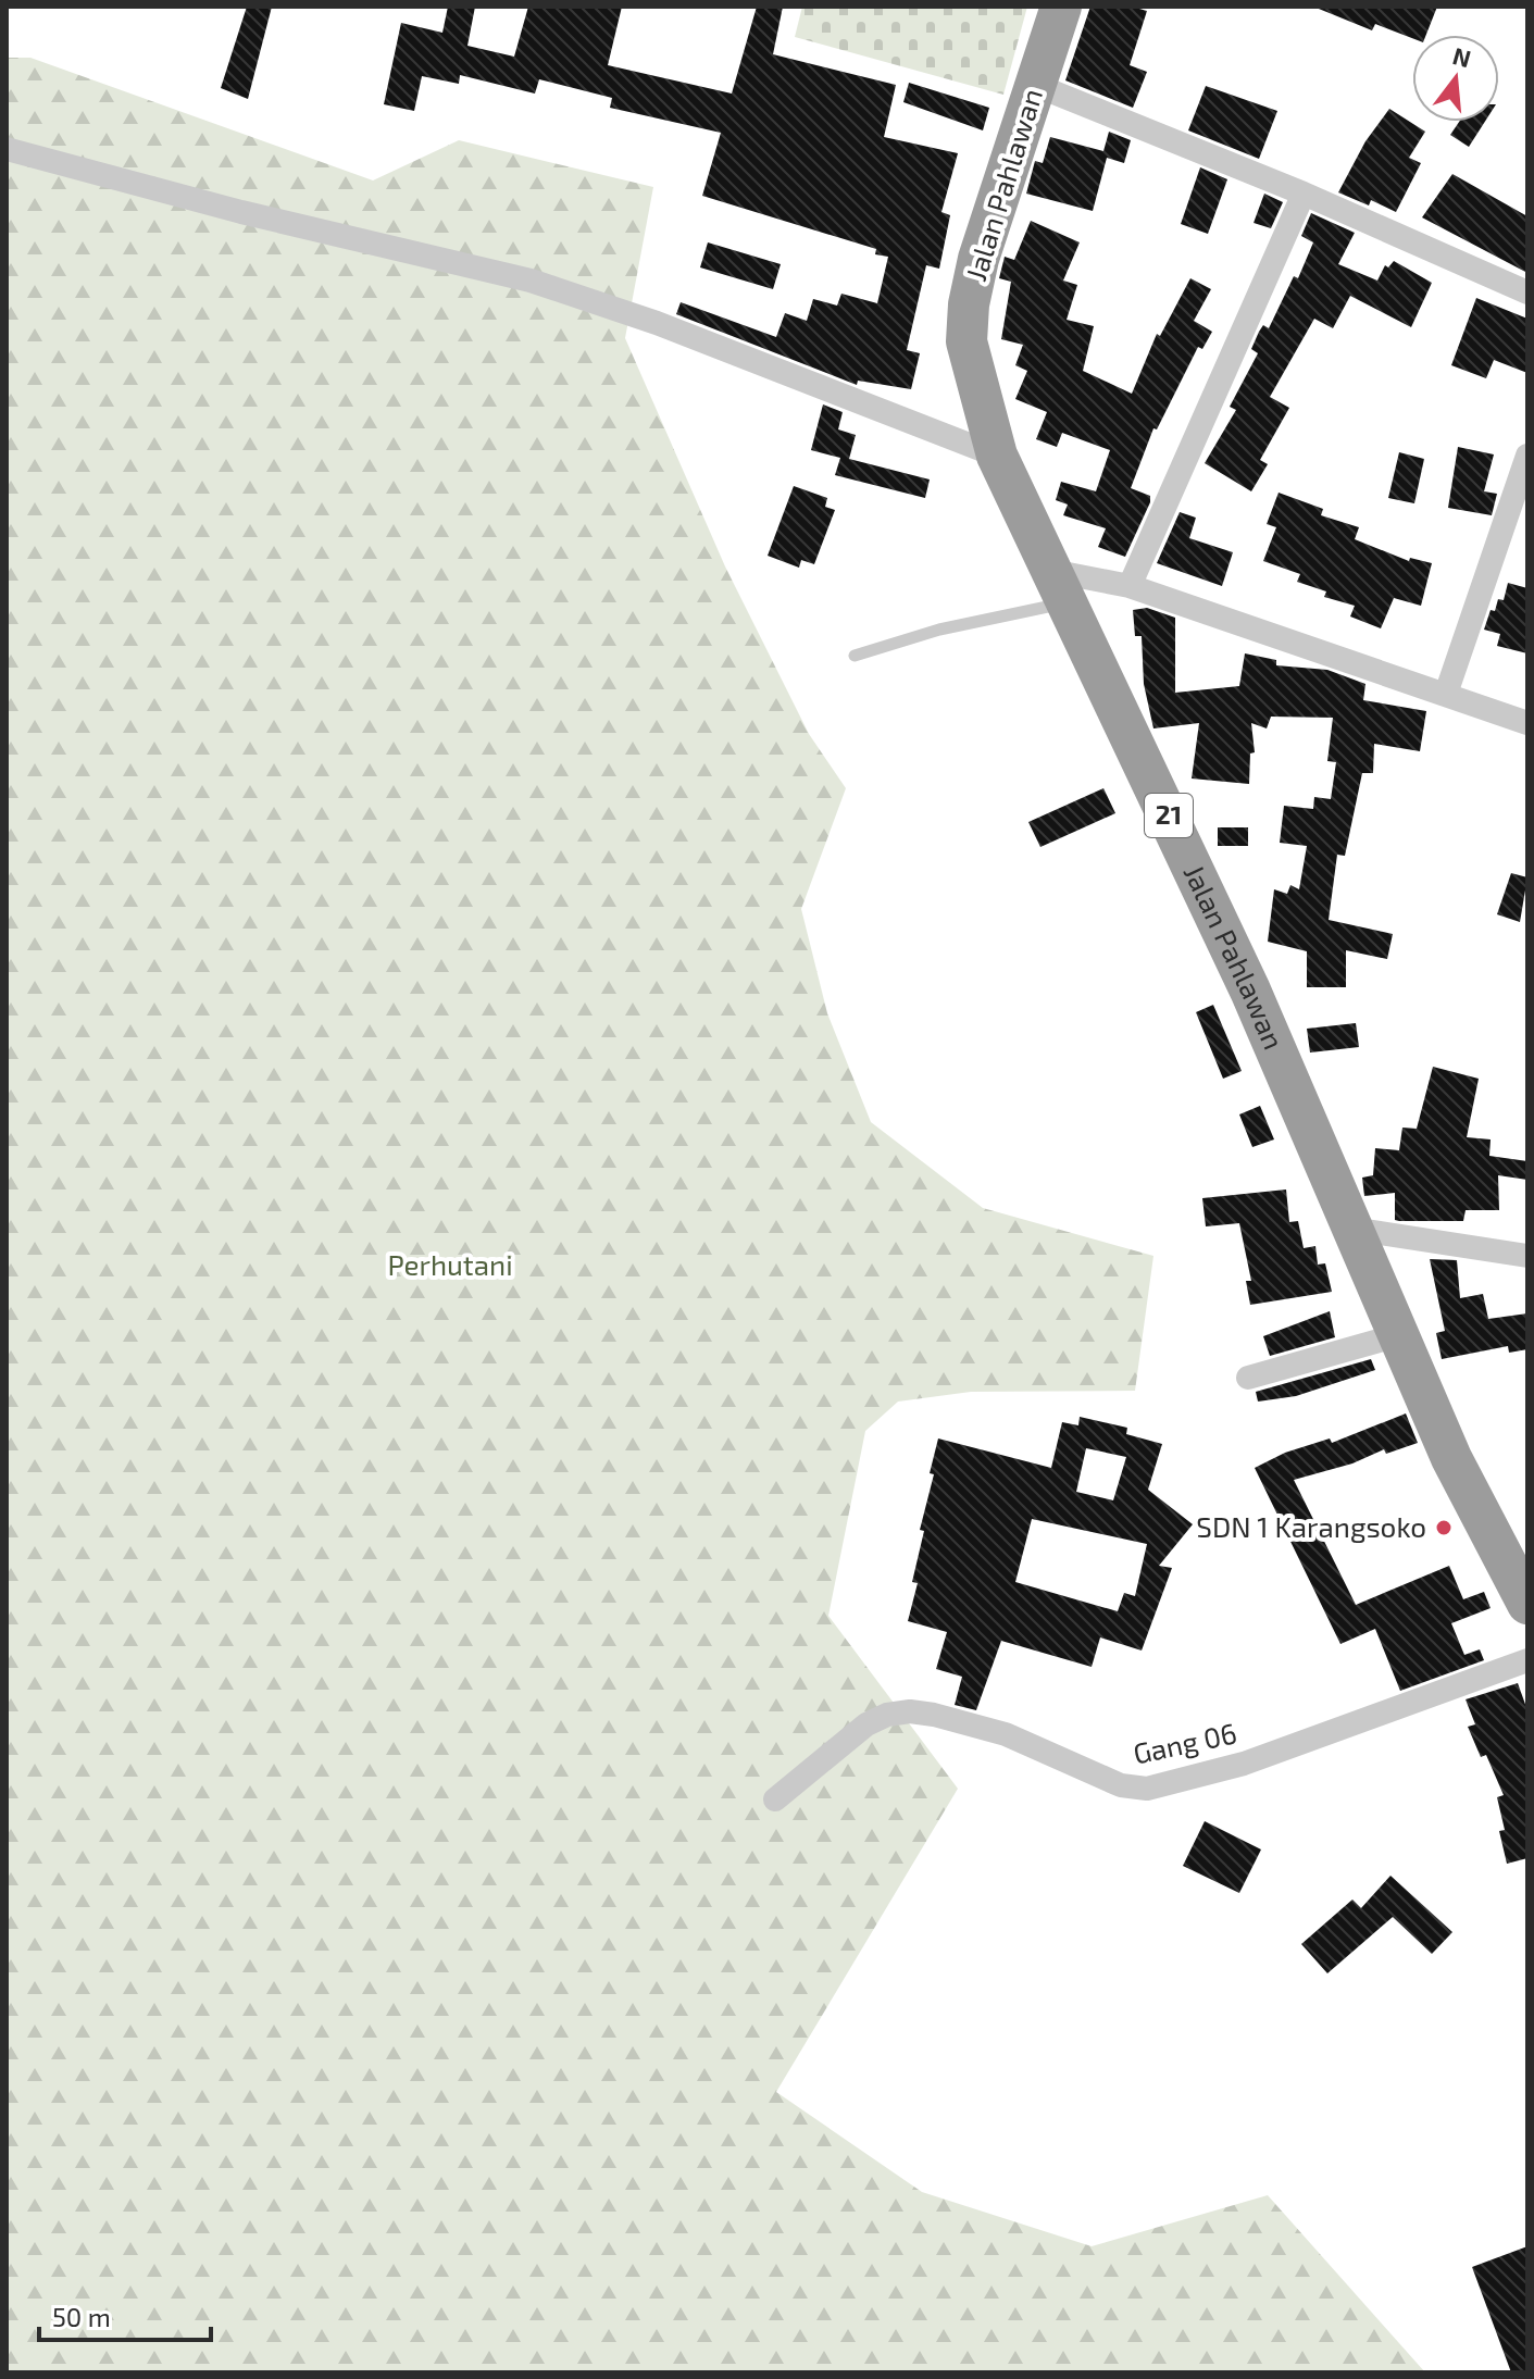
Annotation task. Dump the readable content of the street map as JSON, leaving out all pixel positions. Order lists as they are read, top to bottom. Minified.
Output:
{"streets":{"highway":["Jalan Pahlawan","21"],"street":["Gang 06"]},"parks":["Perhutani"],"places":["SDN 1 Karangsoko"],"scale_bar":"50 m","north":"top"}
